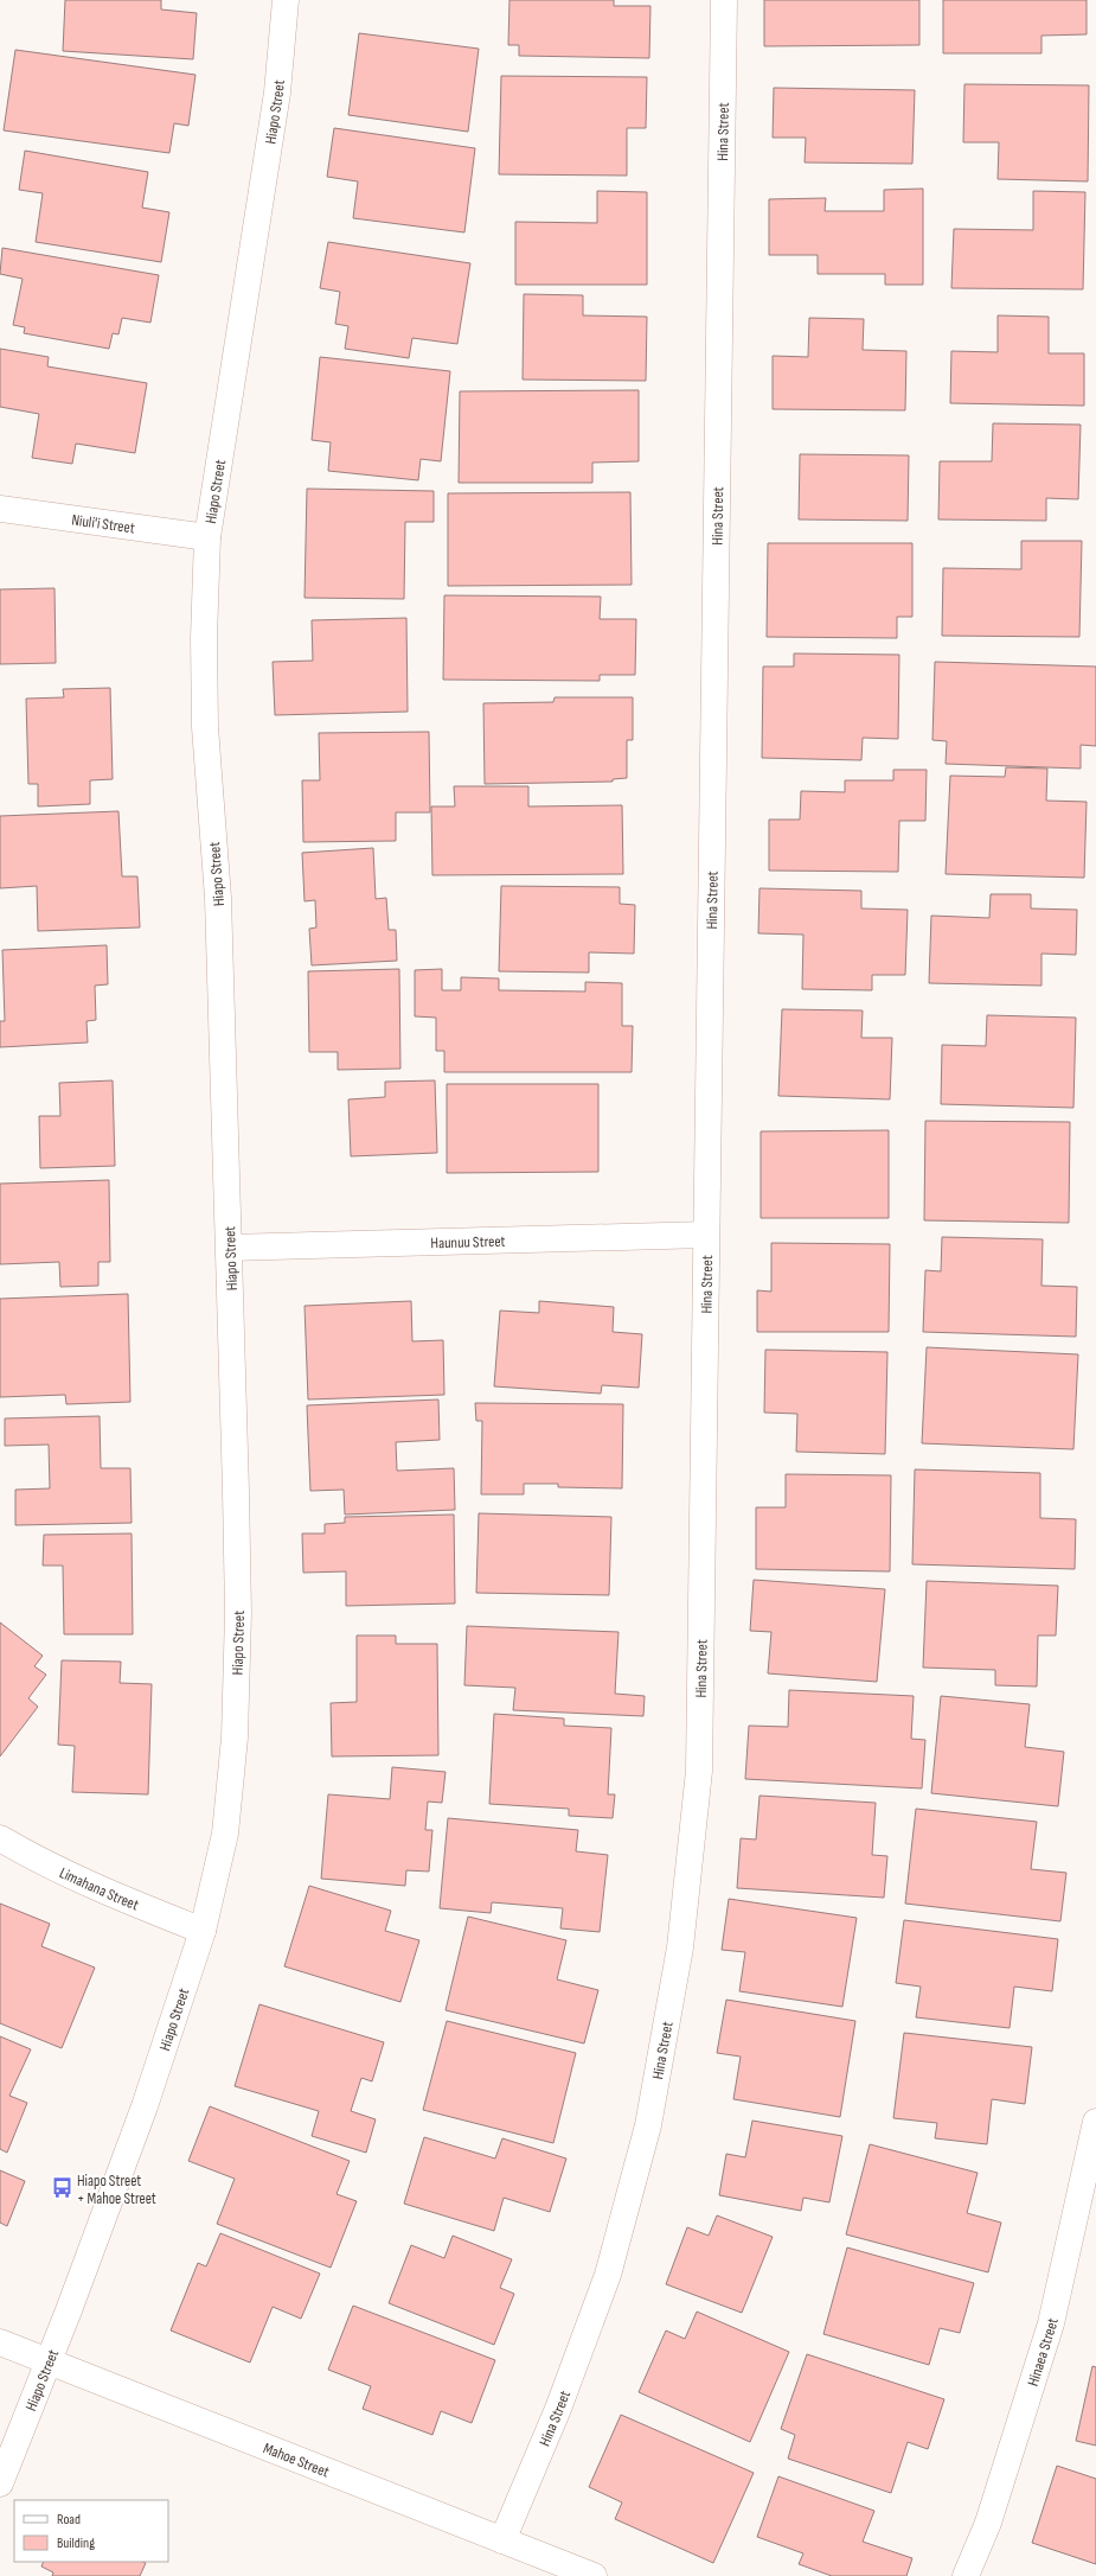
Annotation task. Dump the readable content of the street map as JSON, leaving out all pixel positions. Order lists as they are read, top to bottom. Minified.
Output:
{"streets":{"street":["Hiapo Street","Hina Street","Niuli'i Street","Haunuu Street","Limahana Street","Hinaea Street","Mahoe Street"]},"crossings":[["Hiapo Street","Niuli'i Street"],["Hiapo Street","Haunuu Street"],["Hiapo Street","Limahana Street"],["Hiapo Street","Mahoe Street"],["Hina Street","Haunuu Street"],["Hina Street","Mahoe Street"]],"places":{"bus stop":["Hiapo Street + Mahoe Street"]},"legend":["Road","Building"]}
